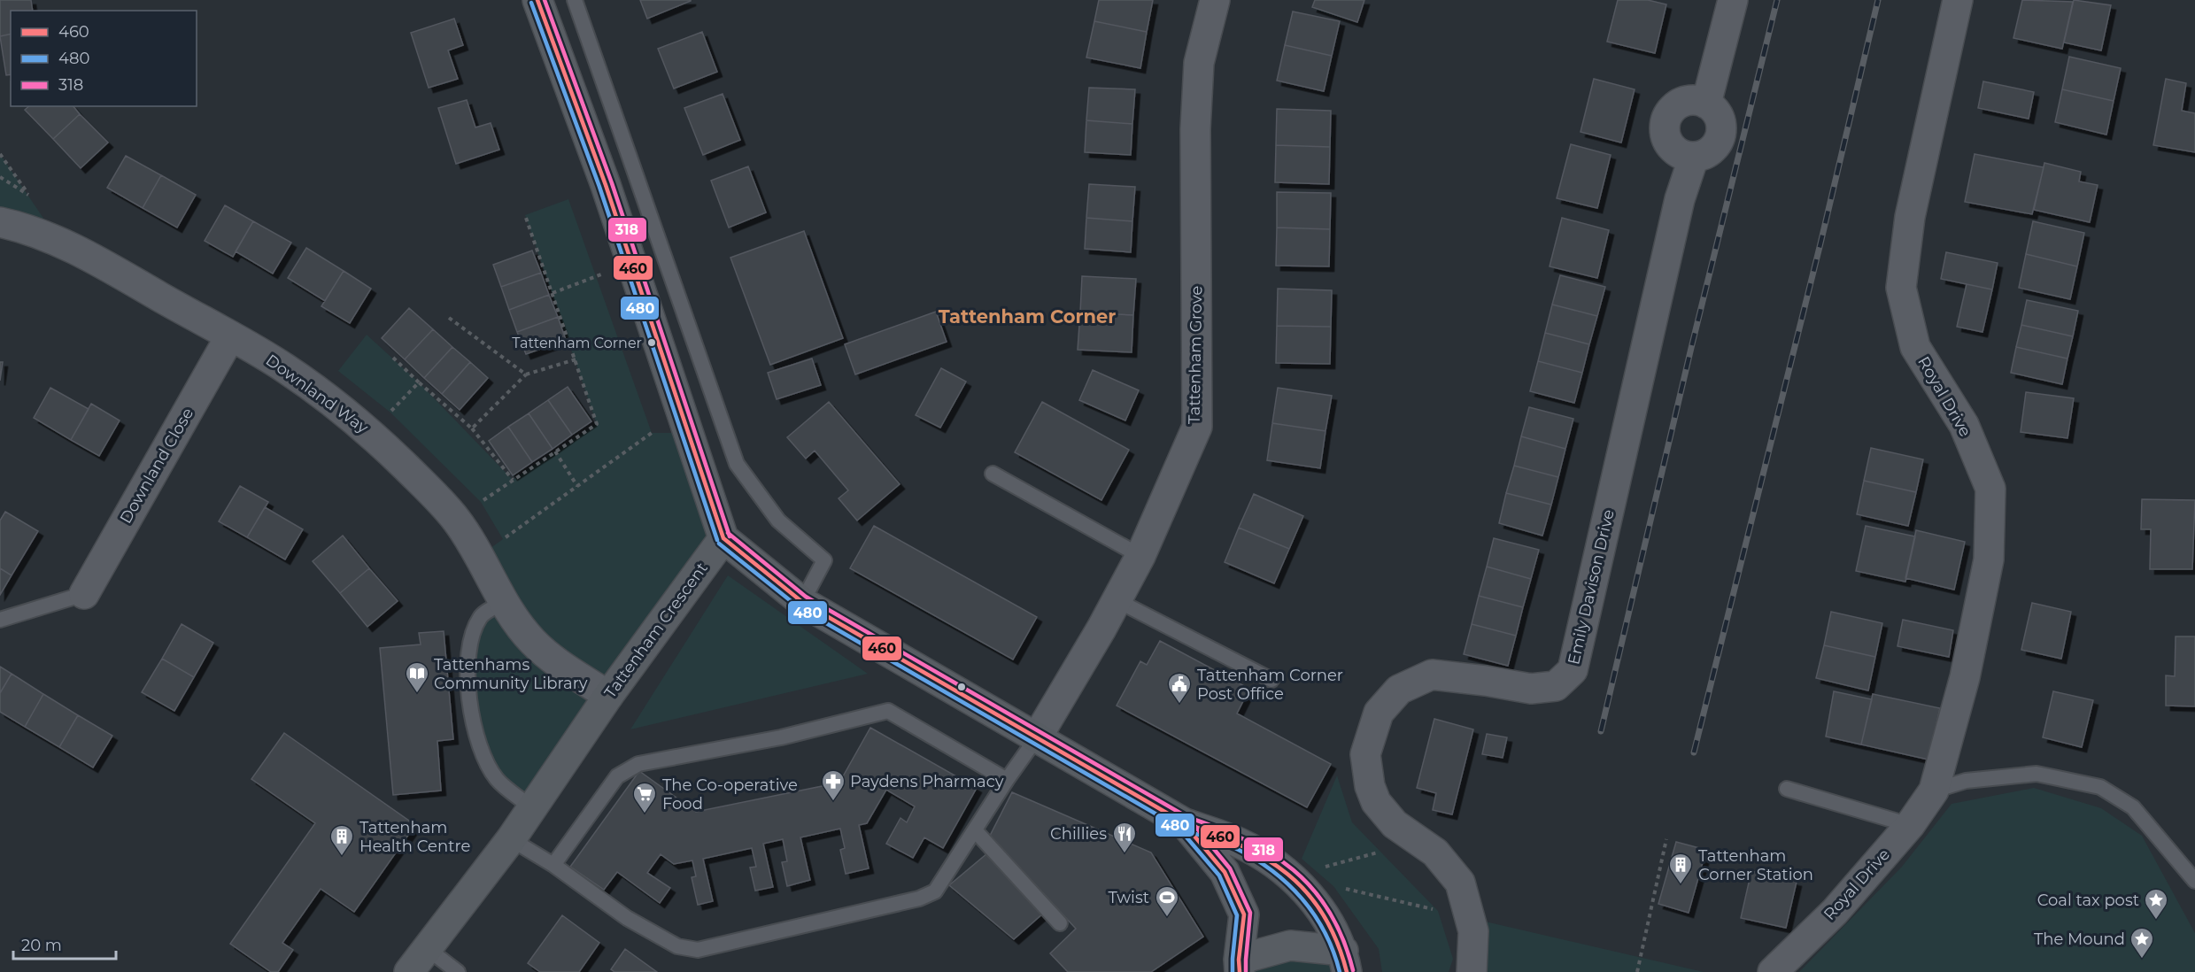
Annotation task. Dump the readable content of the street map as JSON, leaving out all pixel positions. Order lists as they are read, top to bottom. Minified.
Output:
{"streets":{"main road":["Tattenham Crescent"],"street":["Tattenham Grove","Downland Way","Royal Drive","Downland Close","Emily Davison Drive"]},"crossings":[["Downland Way","Downland Close"],["Downland Way","Tattenham Crescent"]],"districts":["Tattenham Corner"],"places":{"other":["Tattenham Corner"],"library":["Tattenhams Community Library"],"public building":["Tattenham Corner Post Office"],"pharmacy":["Paydens Pharmacy"],"supermarket":["The Co-operative Food"],"restaurant":["Chillies"],"building":["Tattenham Health Centre","Tattenham Corner Station"],"sports":["Twist"],"place":["Coal tax post","The Mound"]},"lines":["transit line 460","transit line 318","transit line 480"],"legend":["460","480","318"],"scale_bar":"20 m"}
